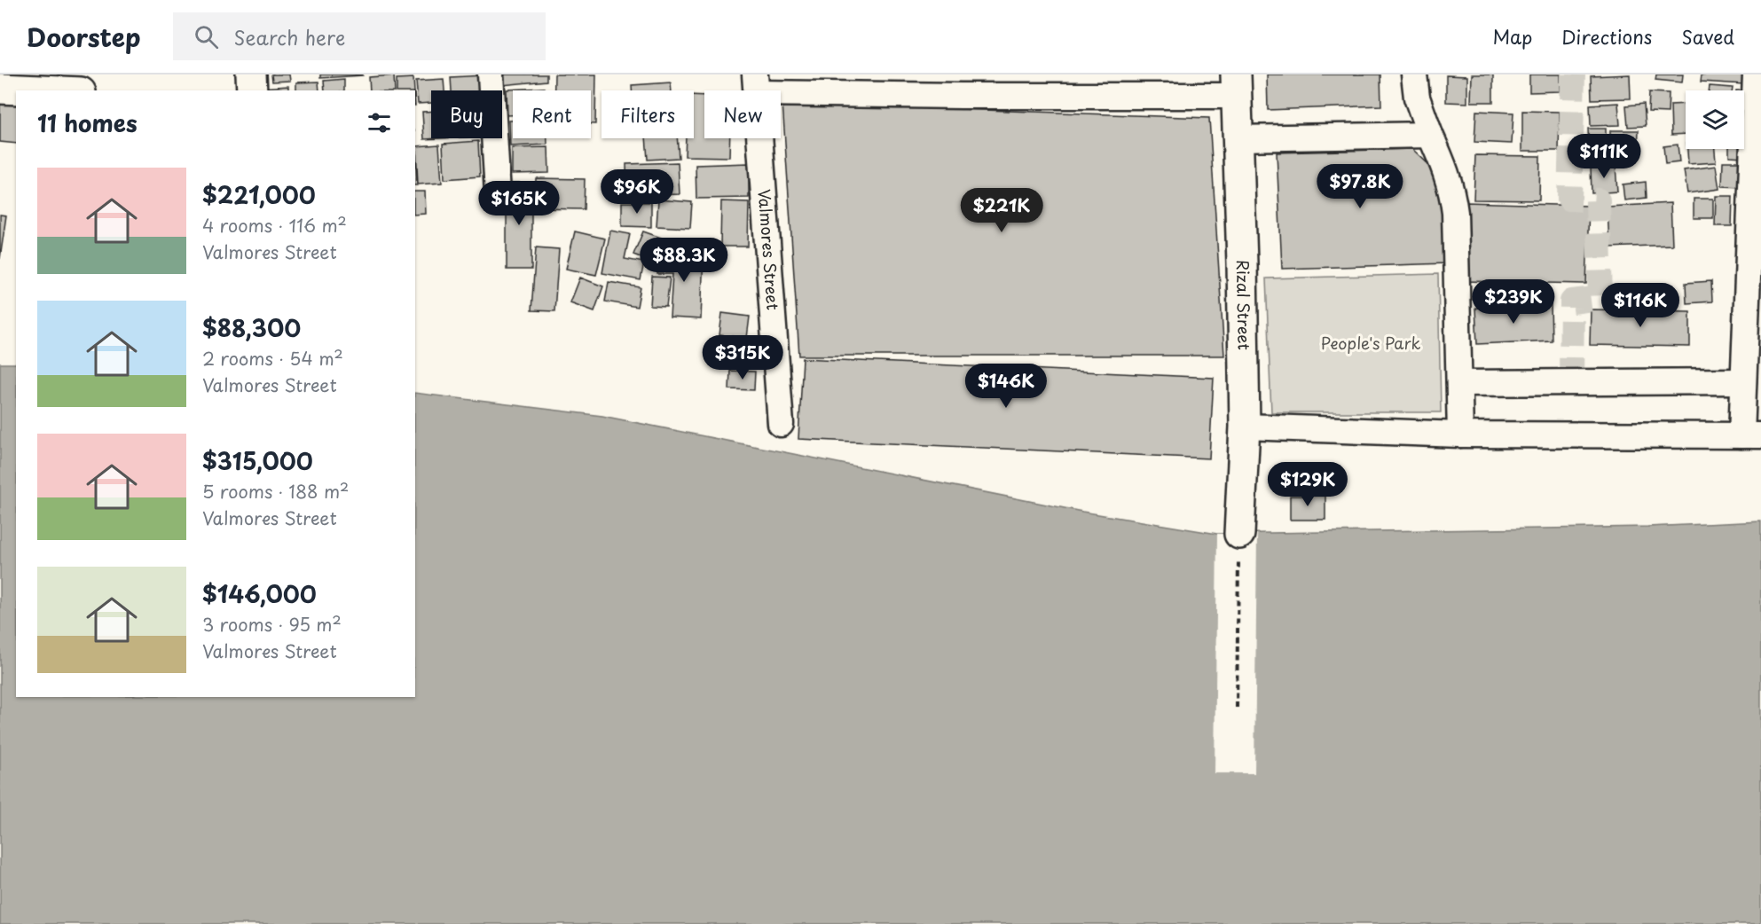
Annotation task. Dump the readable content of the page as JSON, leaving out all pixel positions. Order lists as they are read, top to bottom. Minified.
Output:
{"streets":{"street":["Valmores Street","Rizal Street"]},"parks":["People's Park"],"page":{"header":"Doorstep","search":"Search here","nav":["Map","Directions","Saved"],"chip":["Buy","Rent","Filters","New"],"heading":"11 homes","price":["$111K","$97.8K","$96K","$165K","$221K","$88.3K","$239K","$116K","$315K","$146K","$129K"],"list":[{"name":"$221,000","note":"4 rooms · 116 m² · Valmores Street"},{"name":"$88,300","note":"2 rooms · 54 m² · Valmores Street"},{"name":"$315,000","note":"5 rooms · 188 m² · Valmores Street"},{"name":"$146,000","note":"3 rooms · 95 m² · Valmores Street"}]}}
